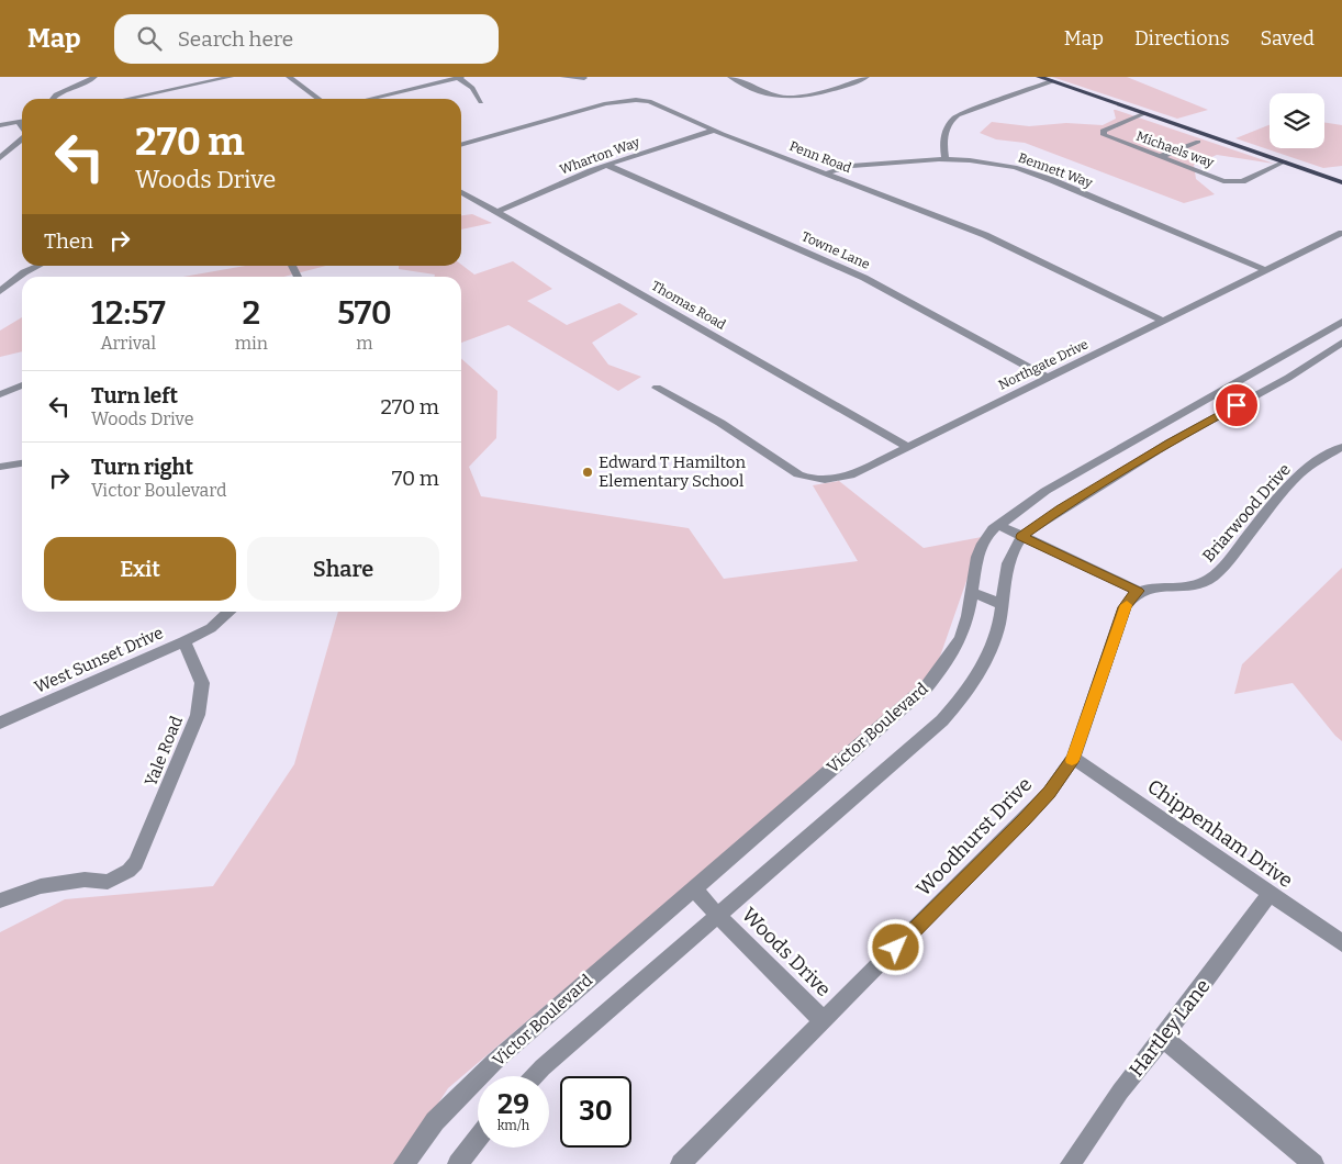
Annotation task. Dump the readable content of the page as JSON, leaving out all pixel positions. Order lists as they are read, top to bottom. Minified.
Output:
{"streets":{"street":["Michaels way","Wharton Way","Penn Road","Bennett Way","Towne Lane","Thomas Road","Northgate Drive","Briarwood Drive","West Sunset Drive","Victor Boulevard","Yale Road","Chippenham Drive","Woodhurst Drive","Woods Drive","Hartley Lane"]},"crossings":[["Wharton Way","Penn Road"],["Wharton Way","Towne Lane"],["Wharton Way","Thomas Road"],["Penn Road","Bennett Way"],["Penn Road","Northgate Drive"],["Bennett Way","Northgate Drive"],["Towne Lane","Northgate Drive"],["Thomas Road","Northgate Drive"],["Briarwood Drive","Woodhurst Drive"],["West Sunset Drive","Yale Road"],["Victor Boulevard","Woods Drive"],["Chippenham Drive","Woodhurst Drive"],["Chippenham Drive","Hartley Lane"],["Woodhurst Drive","Woods Drive"]],"places":["Edward T Hamilton Elementary School"],"page":{"header":"Map","search":"Search here","nav":["Map","Directions","Saved"],"turn":["270 m","Woods Drive"],"then":"Then","eta":["12:57","Arrival","2","min","570","m"],"list":[{"name":"Turn left","note":"Woods Drive","value":"270 m"},{"name":"Turn right","note":"Victor Boulevard","value":"70 m"}],"buttons":["Exit","Share"],"speed":"29 km/h","limit":"30"}}
